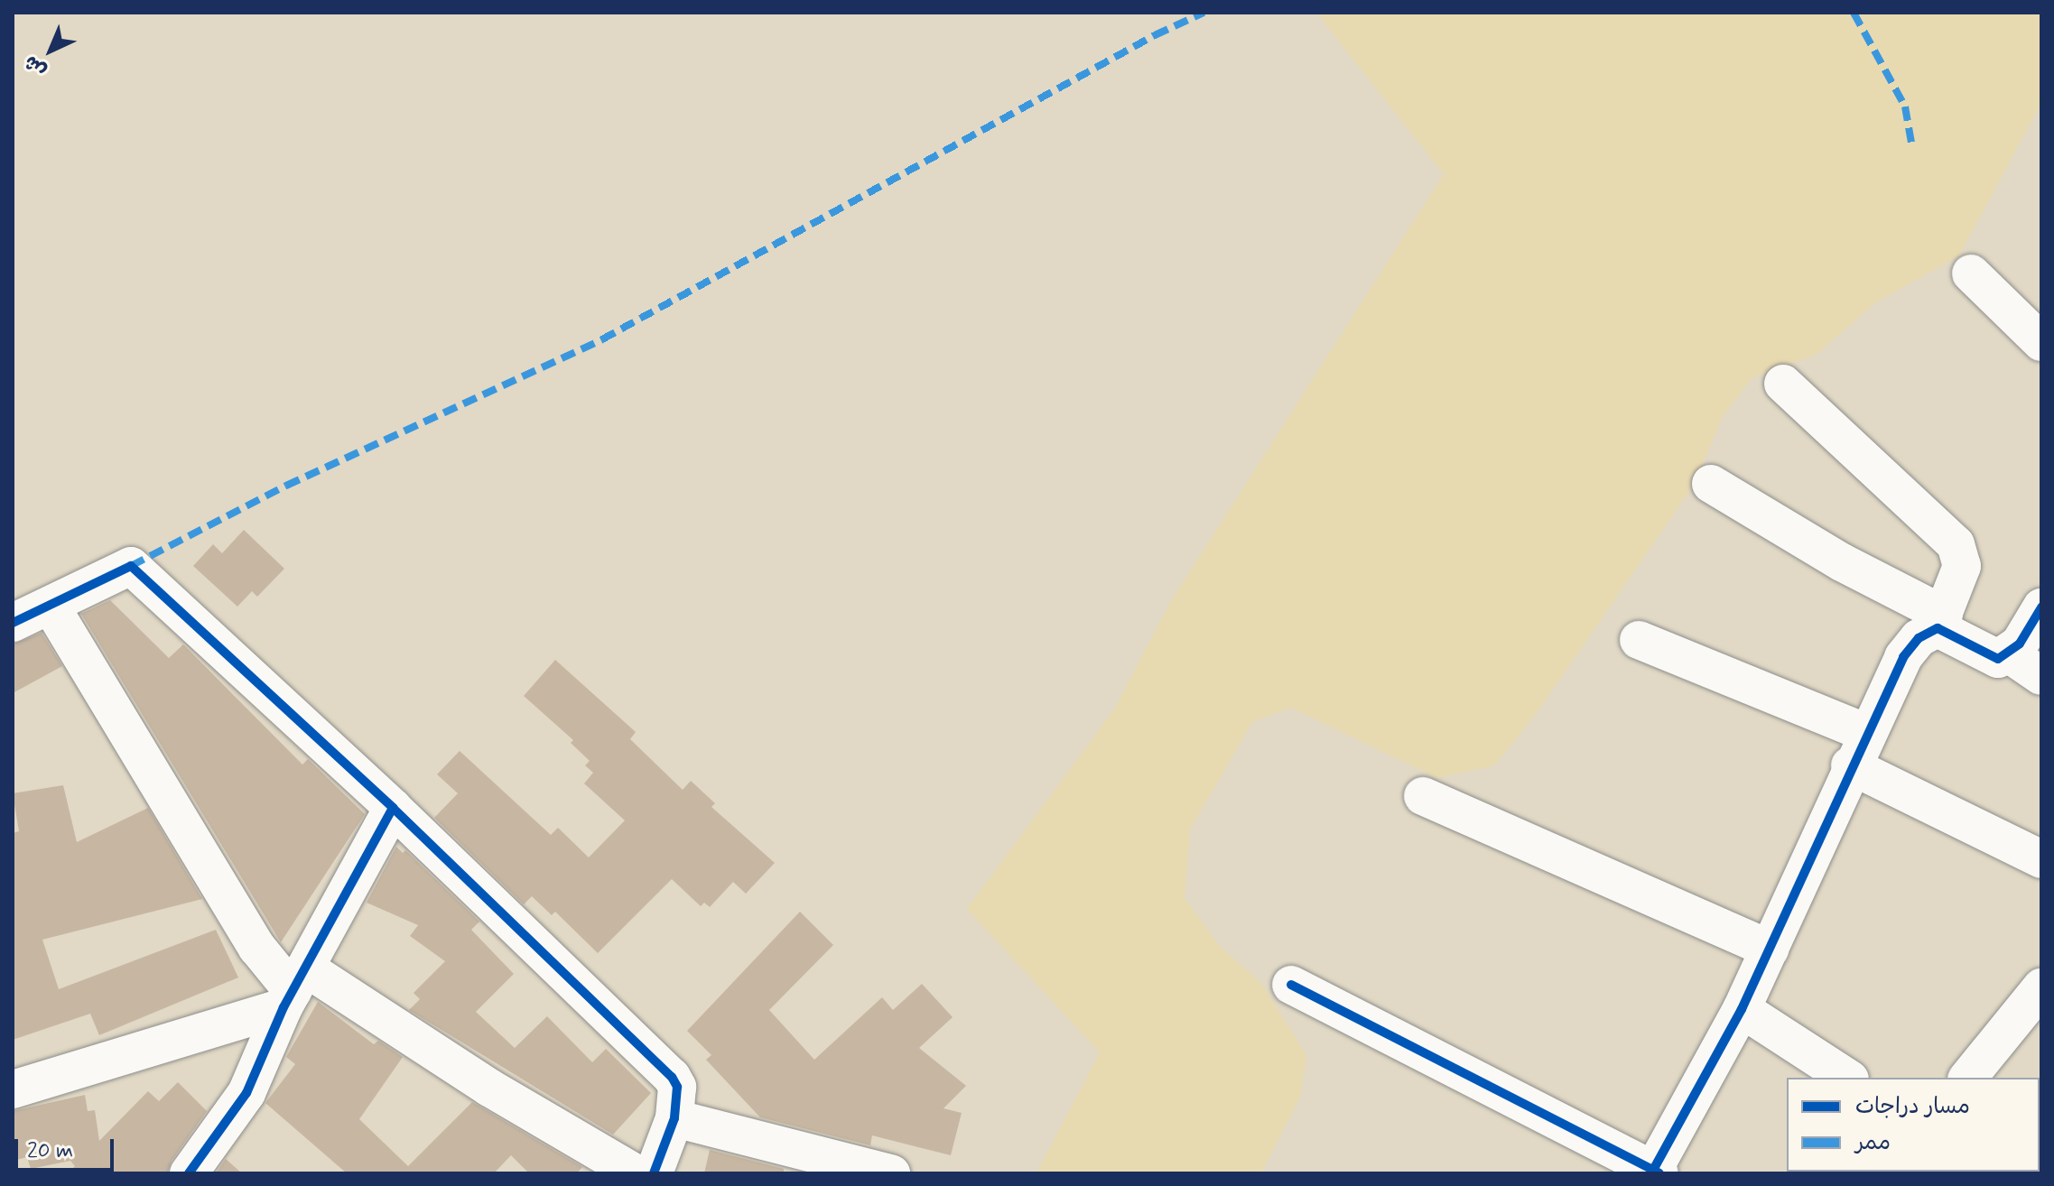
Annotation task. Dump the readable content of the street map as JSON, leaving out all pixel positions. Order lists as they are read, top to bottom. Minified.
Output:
{"legend":["مسار دراجات","ممر"],"scale_bar":"20 m","north":"bottom left"}
